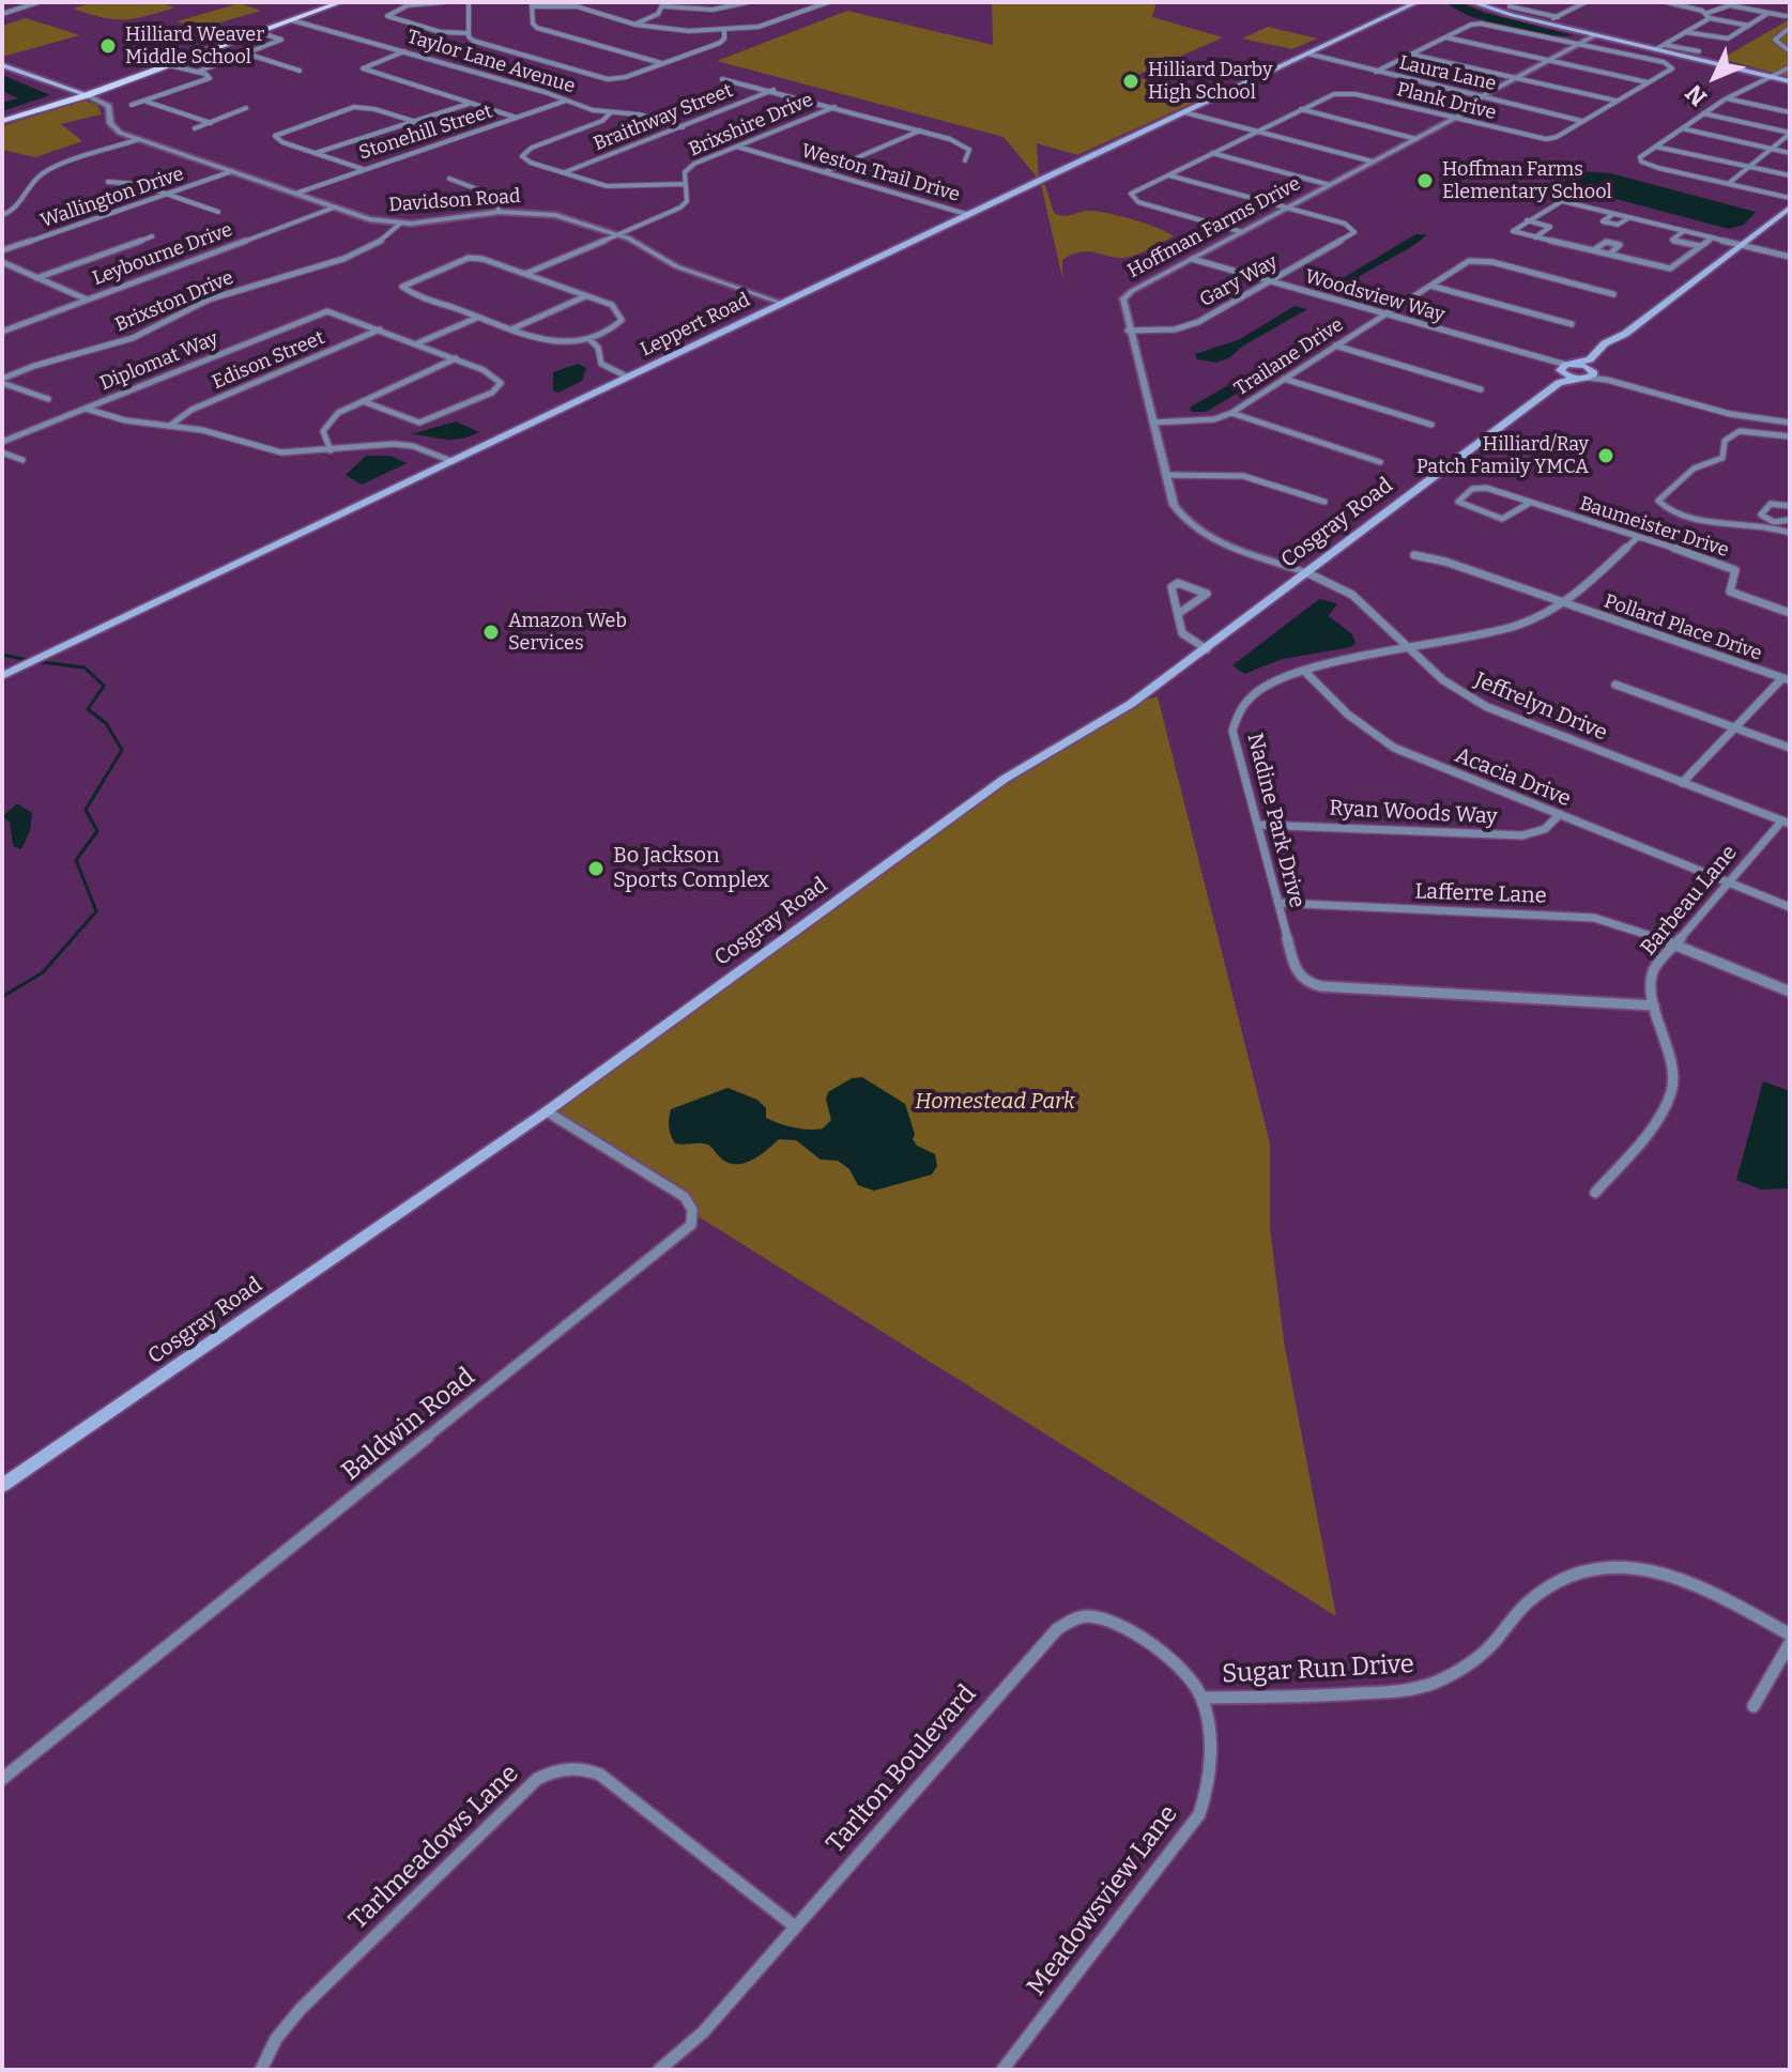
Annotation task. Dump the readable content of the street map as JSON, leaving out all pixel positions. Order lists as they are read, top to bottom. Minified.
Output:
{"streets":{"main road":["Davidson Road","Leppert Road","Cosgray Road"],"street":["Taylor Lane Avenue","Laura Lane","Plank Drive","Braithway Street","Brixshire Drive","Stonehill Street","Weston Trail Drive","Wallington Drive","Hoffman Farms Drive","Leybourne Drive","Gary Way","Woodsview Way","Brixston Drive","Trailane Drive","Edison Street","Diplomat Way","Baumeister Drive","Pollard Place Drive","Jeffrelyn Drive","Acacia Drive","Ryan Woods Way","Nadine Park Drive","Lafferre Lane","Barbeau Lane","Baldwin Road","Sugar Run Drive","Tarlton Boulevard","Tarlmeadows Lane","Meadowsview Lane"]},"crossings":[["Taylor Lane Avenue","Braithway Street"],["Taylor Lane Avenue","Stonehill Street"],["Laura Lane","Plank Drive"],["Laura Lane","Hoffman Farms Drive"],["Laura Lane","Leppert Road"],["Plank Drive","Hoffman Farms Drive"],["Brixshire Drive","Weston Trail Drive"],["Brixshire Drive","Davidson Road"],["Stonehill Street","Davidson Road"],["Weston Trail Drive","Leppert Road"],["Wallington Drive","Davidson Road"],["Davidson Road","Leybourne Drive"],["Davidson Road","Brixston Drive"],["Davidson Road","Leppert Road"],["Hoffman Farms Drive","Gary Way"],["Hoffman Farms Drive","Woodsview Way"],["Hoffman Farms Drive","Trailane Drive"],["Hoffman Farms Drive","Cosgray Road"],["Hoffman Farms Drive","Jeffrelyn Drive"],["Gary Way","Woodsview Way"],["Woodsview Way","Trailane Drive"],["Woodsview Way","Cosgray Road"],["Edison Street","Diplomat Way"],["Cosgray Road","Jeffrelyn Drive"],["Cosgray Road","Baldwin Road"],["Baumeister Drive","Nadine Park Drive"],["Pollard Place Drive","Nadine Park Drive"],["Jeffrelyn Drive","Nadine Park Drive"],["Jeffrelyn Drive","Barbeau Lane"],["Acacia Drive","Ryan Woods Way"],["Acacia Drive","Nadine Park Drive"],["Acacia Drive","Barbeau Lane"],["Ryan Woods Way","Nadine Park Drive"],["Nadine Park Drive","Lafferre Lane"],["Nadine Park Drive","Barbeau Lane"],["Lafferre Lane","Barbeau Lane"],["Sugar Run Drive","Tarlton Boulevard"],["Sugar Run Drive","Meadowsview Lane"],["Tarlton Boulevard","Tarlmeadows Lane"],["Tarlton Boulevard","Meadowsview Lane"]],"parks":["Homestead Park"],"places":["Hilliard Weaver Middle School","Hilliard Darby High School","Hoffman Farms Elementary School","Hilliard/Ray Patch Family YMCA","Amazon Web Services","Bo Jackson Sports Complex"],"north":"bottom left"}
